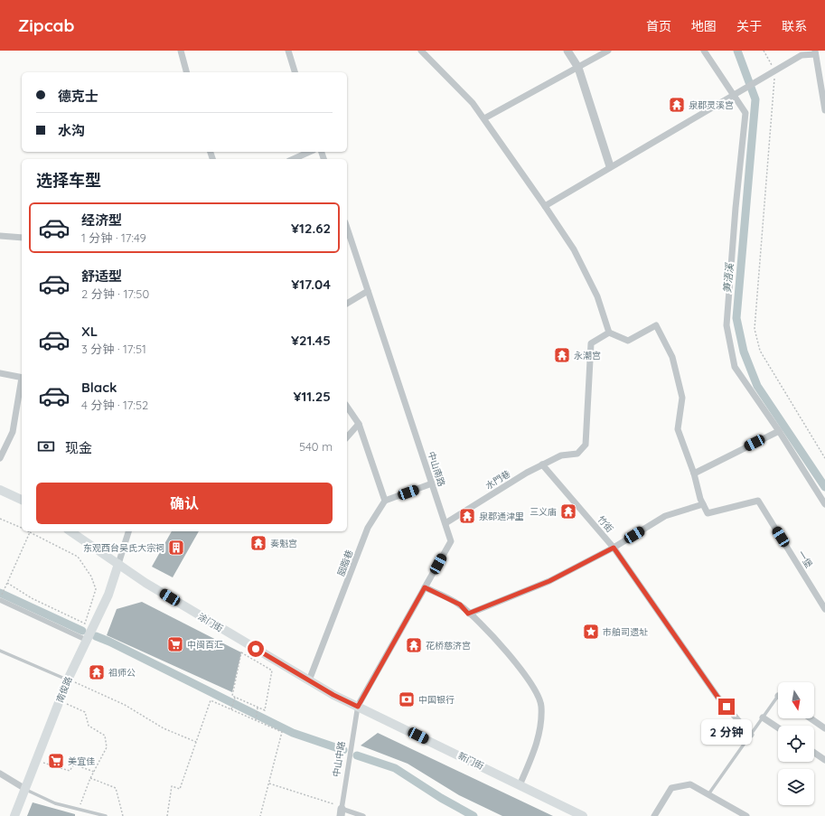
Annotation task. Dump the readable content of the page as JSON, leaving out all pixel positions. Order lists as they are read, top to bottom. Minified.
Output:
{"streets":{"main road":["涂门街","南俊路","新门街"],"street":["中山南路","水門巷","竹街","一堡","胭脂巷","中山中路"]},"crossings":[["中山南路","水門巷"],["中山南路","涂门街"],["中山南路","中山中路"],["中山南路","新门街"],["水門巷","竹街"],["胭脂巷","涂门街"],["涂门街","南俊路"],["涂门街","中山中路"],["涂门街","新门街"],["中山中路","新门街"]],"water":["笋浯溪"],"places":{"temple":["泉郡灵溪宫","永潮宫","三义庙","泉郡通津里","奏魁宫","花桥慈济宫","祖师公"],"building":["东观西台吴氏大宗祠"],"place":["市舶司遗址"],"supermarket":["中闽百汇","美宜佳"],"bank":["中国银行"]},"north":"bottom","page":{"header":"Zipcab","nav":["首页","地图","关于","联系"],"banner":["德克士","水沟"],"heading":"选择车型","list":[{"name":"经济型","note":"1 分钟 · 17:49","value":"¥12.62"},{"name":"舒适型","note":"2 分钟 · 17:50","value":"¥17.04"},{"name":"XL","note":"3 分钟 · 17:51","value":"¥21.45"},{"name":"Black","note":"4 分钟 · 17:52","value":"¥11.25"}],"pay":["现金","540 m"],"buttons":"确认","bubble":"2 分钟"}}
